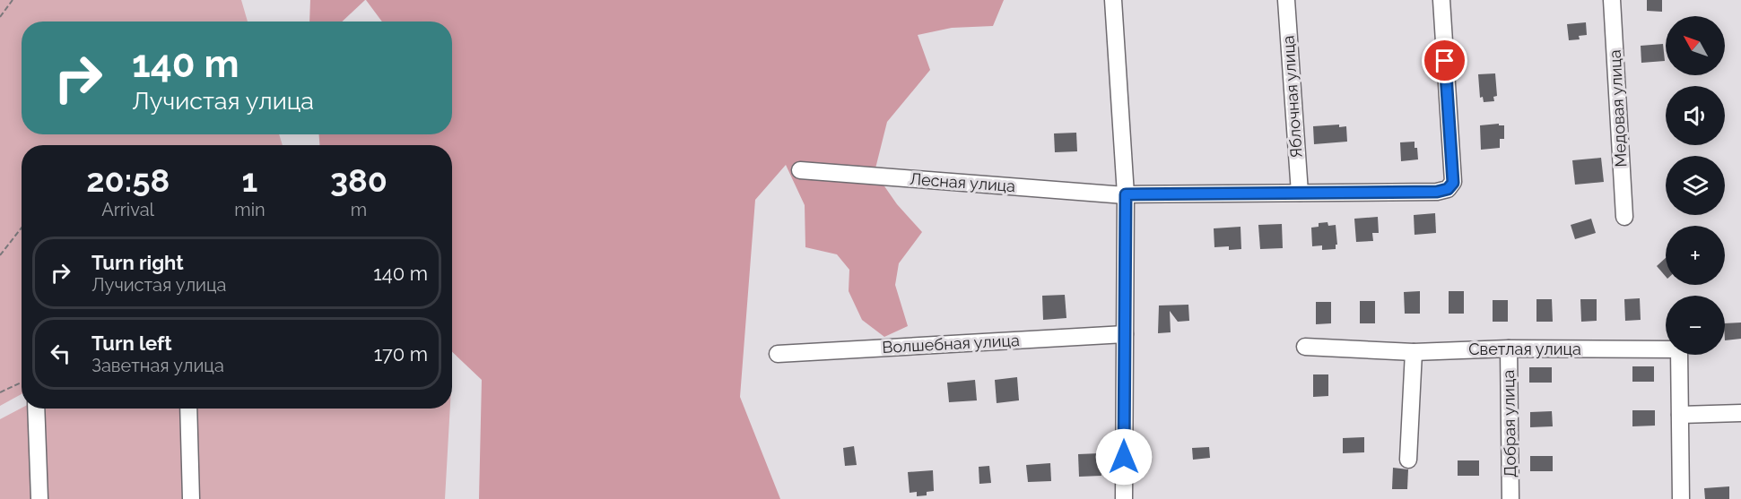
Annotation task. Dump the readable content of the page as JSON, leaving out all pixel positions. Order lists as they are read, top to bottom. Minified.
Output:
{"streets":{"street":["Яблочная улица","Медовая улица","Лесная улица","Волшебная улица","Светлая улица","Добрая улица"]},"crossings":[["Яблочная улица","Лесная улица"],["Светлая улица","Добрая улица"]],"north":"top left","page":{"map_buttons":["+","−"],"turn":["140 m","Лучистая улица"],"eta":["20:58","Arrival","1","min","380","m"],"list":[{"name":"Turn right","note":"Лучистая улица","value":"140 m"},{"name":"Turn left","note":"Заветная улица","value":"170 m"}]}}
